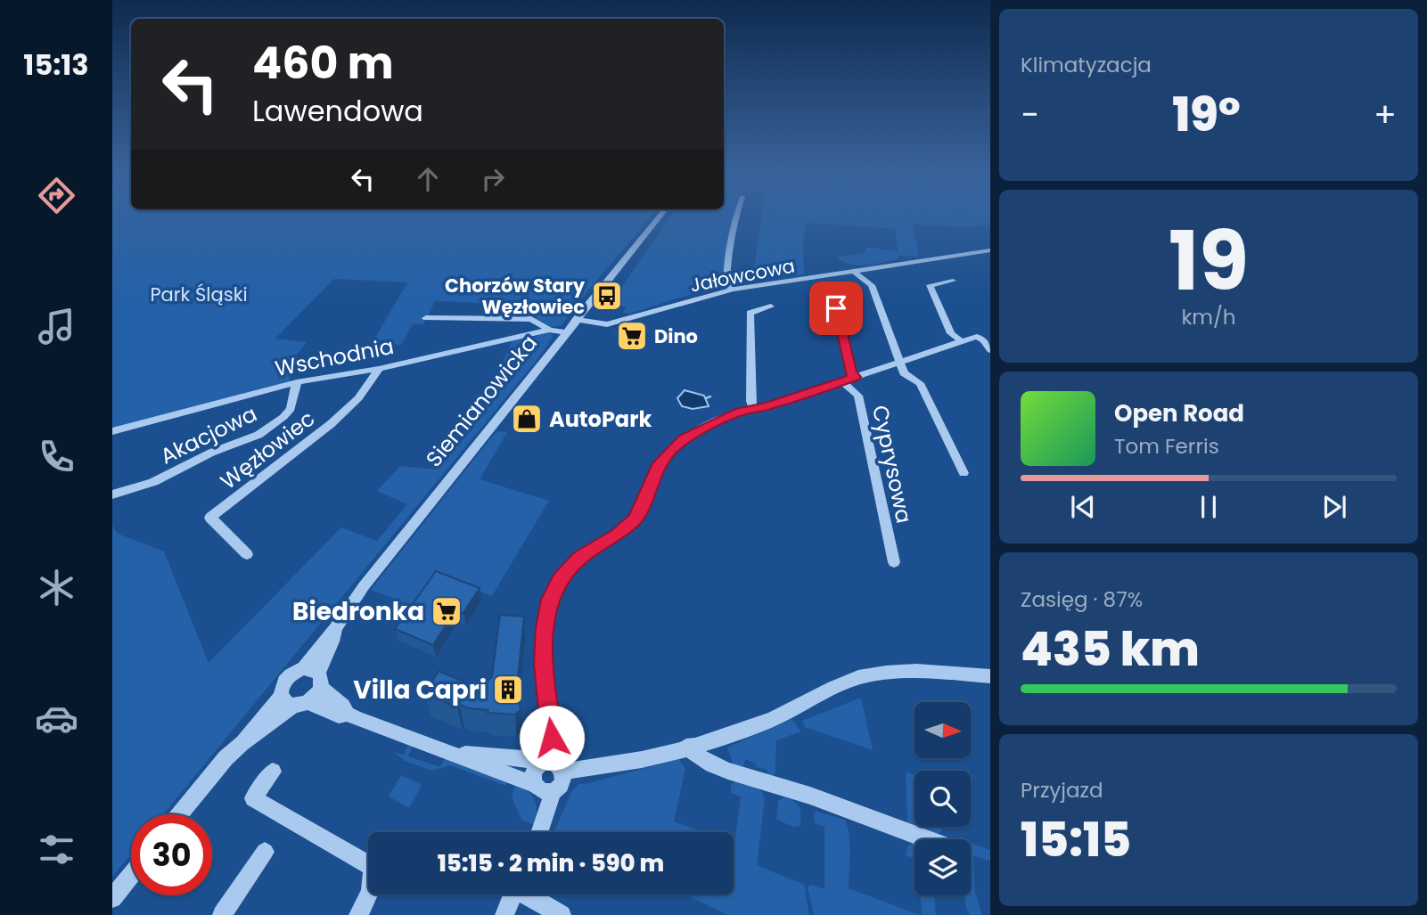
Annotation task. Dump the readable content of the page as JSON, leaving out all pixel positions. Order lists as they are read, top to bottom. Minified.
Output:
{"streets":{"street":["Jałowcowa","Wschodnia","Siemianowicka","Akacjowa","Węzłowiec","Cyprysowa"]},"crossings":[["Jałowcowa","Siemianowicka"],["Wschodnia","Siemianowicka"],["Wschodnia","Akacjowa"],["Wschodnia","Węzłowiec"]],"parks":["Park Śląski"],"places":{"bus stop":["Chorzów Stary Węzłowiec"],"supermarket":["Dino","Biedronka"],"shop":["AutoPark"],"building":["Villa Capri"]},"north":"right","page":{"tabs":"15:13","tile":["Klimatyzacja",["19","km/h"],["Zasięg · 87%","435 km"],["Przyjazd","15:15"]],"turn":["460 m","Lawendowa"],"heat":["−","19°","+"],"song":["Open Road","Tom Ferris"],"limit":"30","trip":"15:15 · 2 min · 590 m"}}
